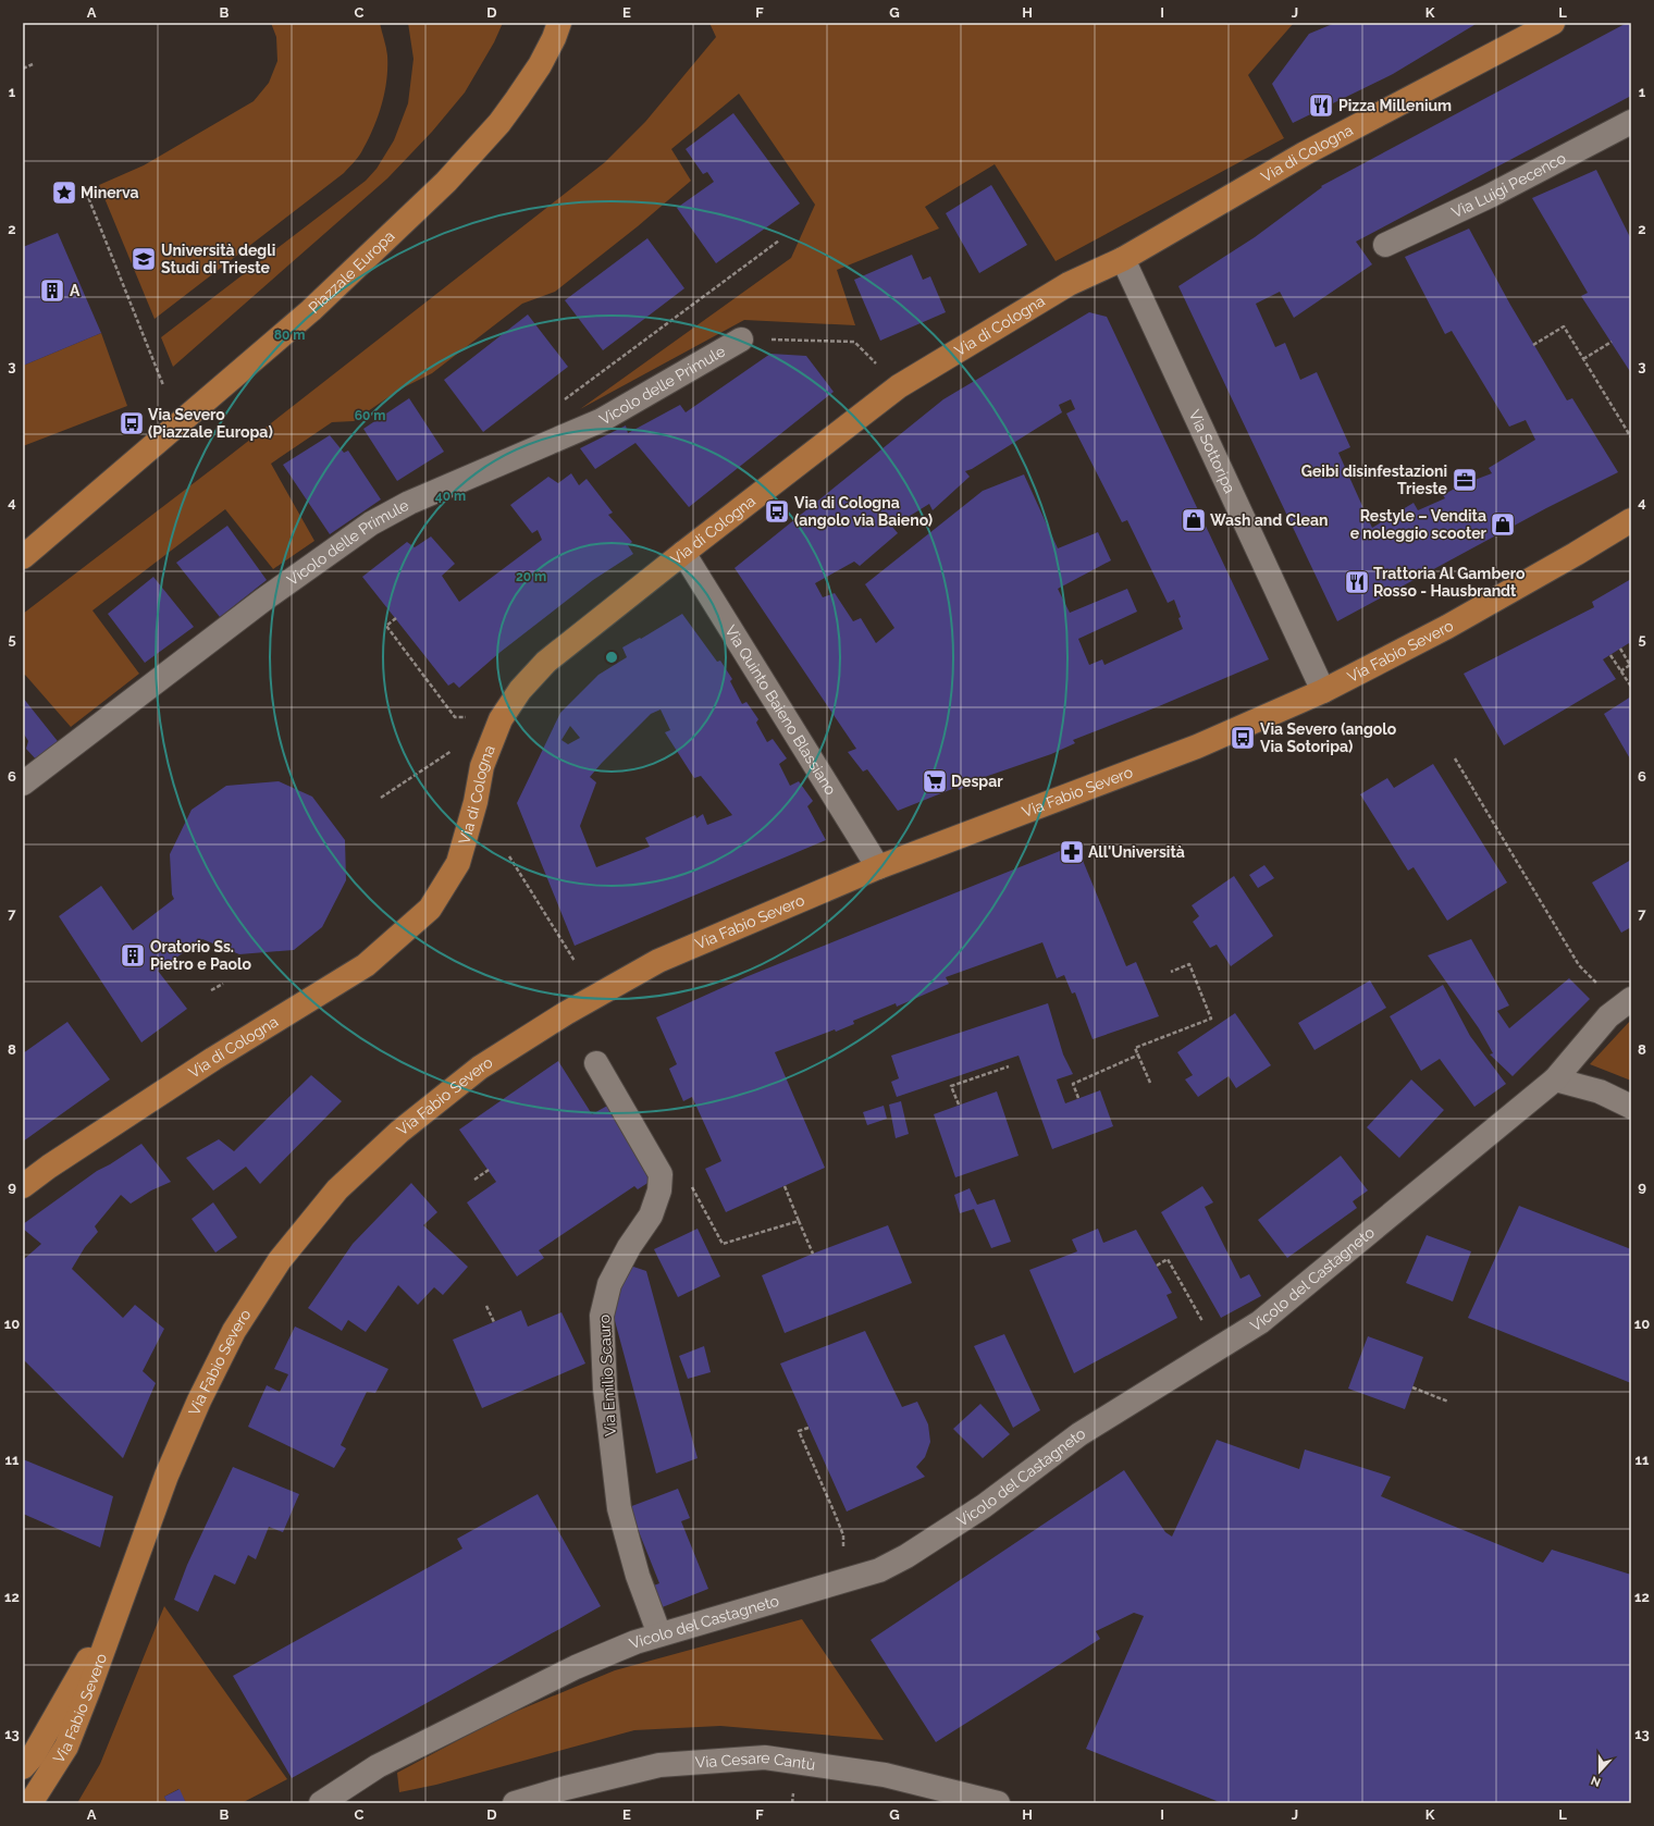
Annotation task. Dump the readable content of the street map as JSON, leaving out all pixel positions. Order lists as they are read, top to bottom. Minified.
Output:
{"streets":{"main road":["Via di Cologna","Piazzale Europa","Via Fabio Severo"],"street":["Via Luigi Pecenco","Vicolo delle Primule","Via Sottoripa","Via Quinto Baieno Blassiano","Vicolo del Castagneto","Via Emilio Scauro","Via Cesare Cantù"]},"crossings":[["Via di Cologna","Via Sottoripa"],["Via di Cologna","Via Quinto Baieno Blassiano"],["Via Sottoripa","Via Fabio Severo"],["Via Fabio Severo","Via Quinto Baieno Blassiano"],["Vicolo del Castagneto","Via Emilio Scauro"]],"places":{"restaurant":["Pizza Millenium","Trattoria Al Gambero Rosso - Hausbrandt"],"place":["Minerva"],"school or university":["Università degli Studi di Trieste"],"building":["A","Oratorio Ss. Pietro e Paolo"],"bus stop":["Via Severo (Piazzale Europa)","Via di Cologna (angolo via Baieno)","Via Severo (angolo Via Sotoripa)"],"office":["Geibi disinfestazioni Trieste"],"shop":["Wash and Clean","Restyle – Vendita e noleggio scooter"],"supermarket":["Despar"],"pharmacy":["All'Università"]},"north":"bottom","grid":{"columns":["A","B","C","D","E","F","G","H","I","J","K","L"],"rows":["1","2","3","4","5","6","7","8","9","10","11","12","13"]},"rings":["80 m","60 m","40 m","20 m"]}
